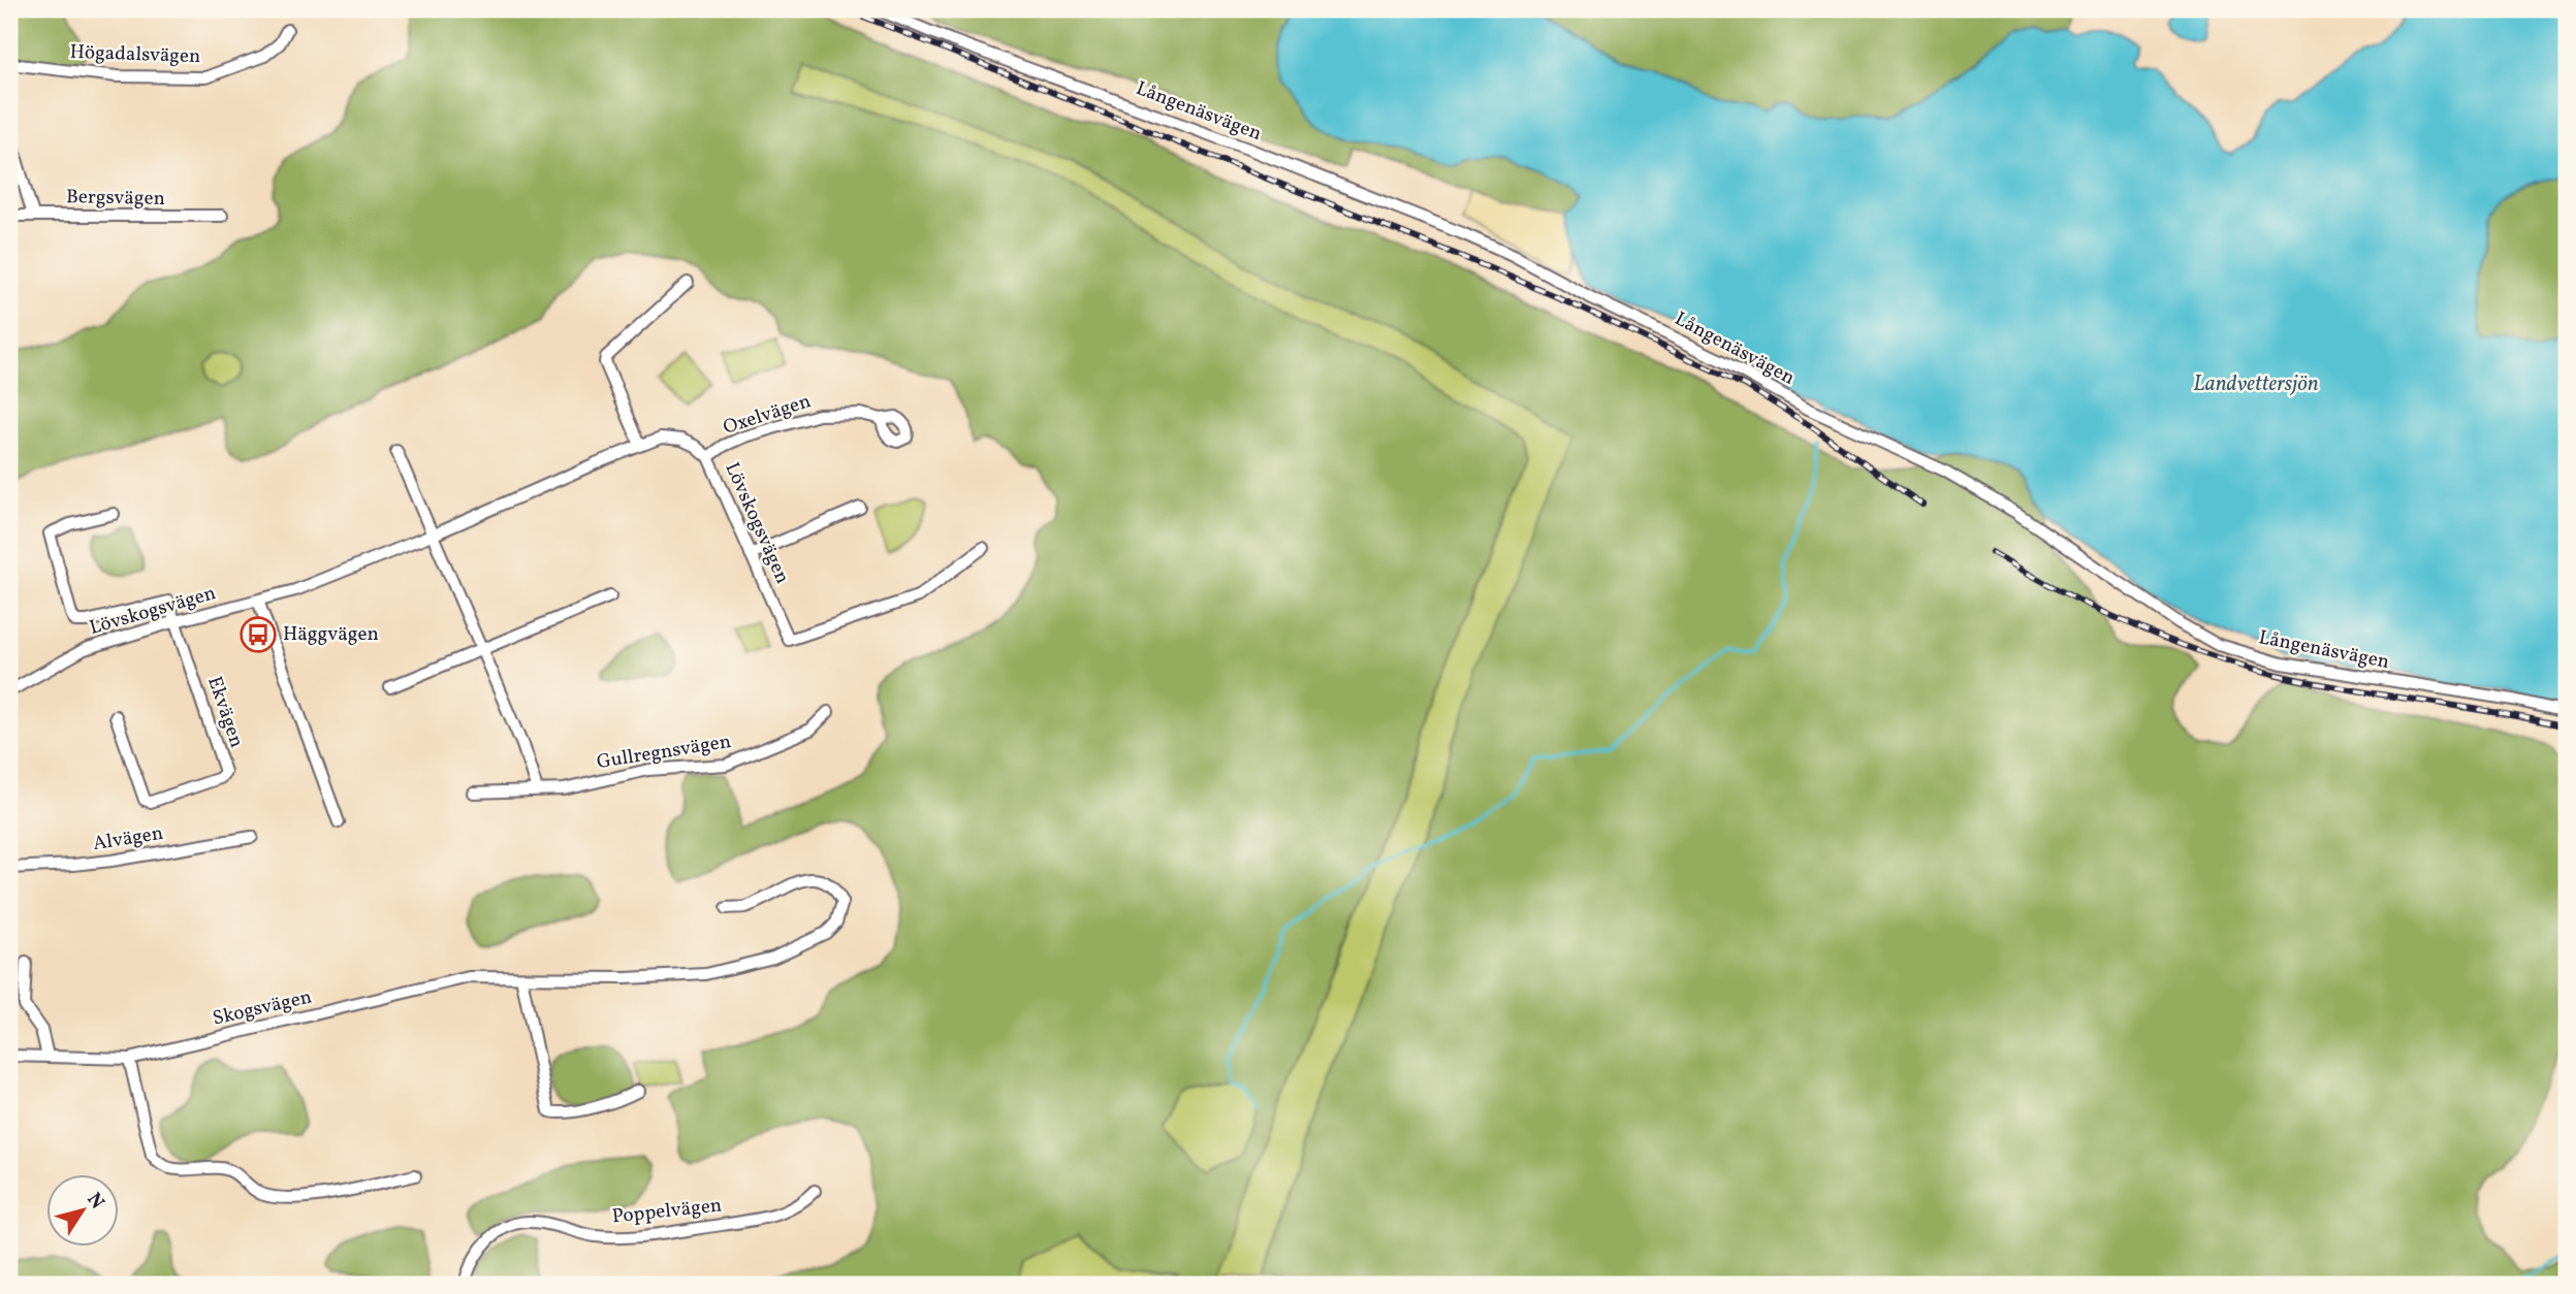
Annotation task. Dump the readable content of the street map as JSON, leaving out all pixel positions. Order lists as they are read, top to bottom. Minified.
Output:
{"streets":{"street":["Högadalsvägen","Långenäsvägen","Bergsvägen","Oxelvägen","Lövskogsvägen","Ekvägen","Gullregnsvägen","Alvägen","Skogsvägen","Poppelvägen"]},"crossings":[["Oxelvägen","Lövskogsvägen"],["Lövskogsvägen","Ekvägen"]],"water":["Landvettersjön"],"places":{"bus stop":["Häggvägen"]},"north":"top right"}
